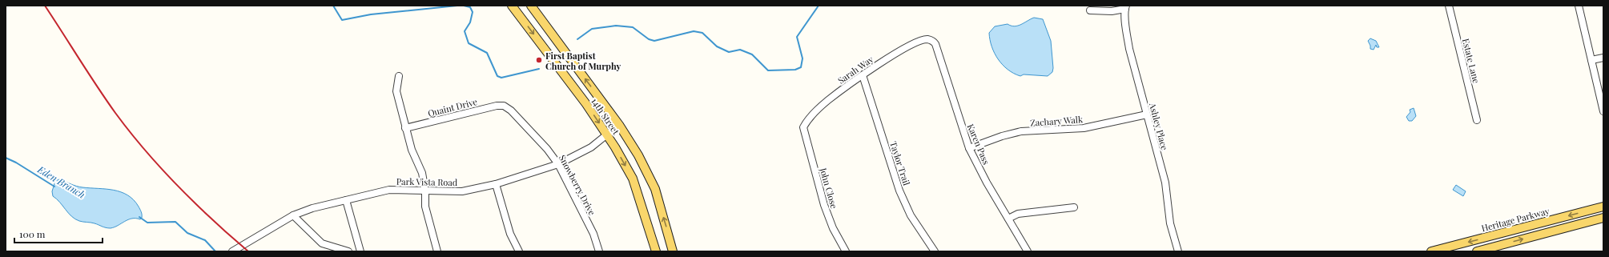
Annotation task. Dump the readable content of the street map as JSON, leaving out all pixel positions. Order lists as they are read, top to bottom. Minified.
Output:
{"streets":{"main road":["14th Street","Heritage Parkway"],"street":["Estate Lane","Sarah Way","Quaint Drive","Zachary Walk","Ashley Place","Karen Pass","Taylor Trail","Park Vista Road","Snowberry Drive","John Close"]},"crossings":[["Sarah Way","Karen Pass"],["Sarah Way","Taylor Trail"],["Sarah Way","John Close"],["Quaint Drive","Snowberry Drive"],["14th Street","Park Vista Road"],["Zachary Walk","Ashley Place"],["Zachary Walk","Karen Pass"],["Park Vista Road","Snowberry Drive"]],"water":["Eden Branch"],"places":["First Baptist Church of Murphy"],"scale_bar":"100 m"}
